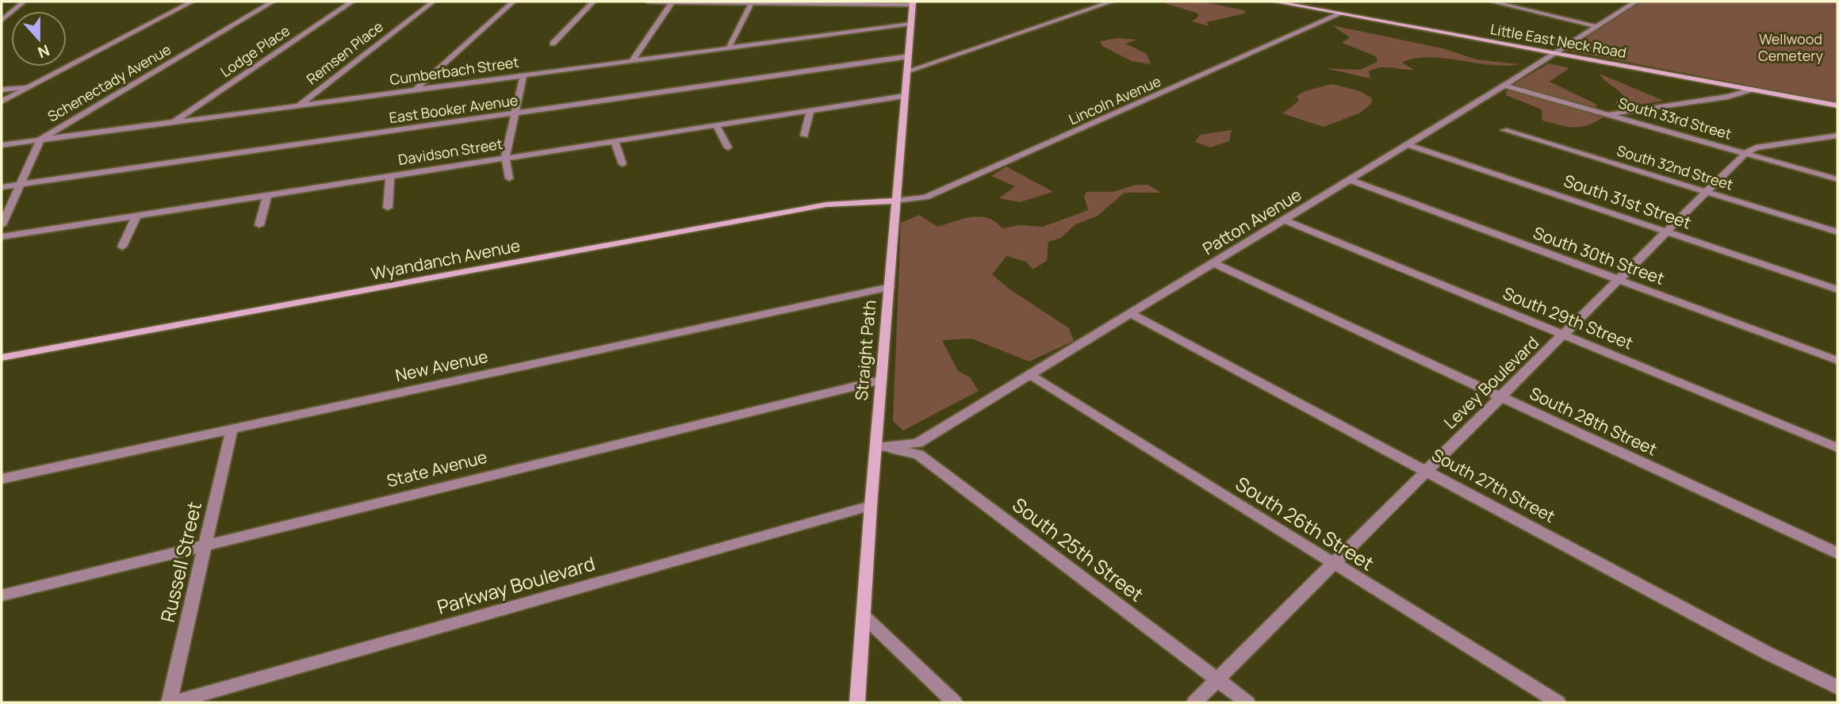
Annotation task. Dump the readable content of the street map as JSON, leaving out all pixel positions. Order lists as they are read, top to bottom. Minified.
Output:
{"streets":{"main road":["Little East Neck Road","Wyandanch Avenue","Straight Path"],"street":["Lodge Place","Remsen Place","Cumberbach Street","Schenectady Avenue","Lincoln Avenue","East Booker Avenue","South 33rd Street","Davidson Street","South 32nd Street","South 31st Street","Patton Avenue","South 30th Street","South 29th Street","New Avenue","Levey Boulevard","South 28th Street","State Avenue","South 27th Street","South 26th Street","South 25th Street","Russell Street","Parkway Boulevard"]},"crossings":[["Little East Neck Road","Lincoln Avenue"],["Little East Neck Road","Patton Avenue"],["Lodge Place","Cumberbach Street"],["Remsen Place","Cumberbach Street"],["Cumberbach Street","Schenectady Avenue"],["Cumberbach Street","Straight Path"],["Schenectady Avenue","East Booker Avenue"],["Lincoln Avenue","Wyandanch Avenue"],["Lincoln Avenue","Straight Path"],["East Booker Avenue","Straight Path"],["South 33rd Street","Patton Avenue"],["South 33rd Street","Levey Boulevard"],["Davidson Street","Straight Path"],["South 32nd Street","Levey Boulevard"],["South 31st Street","Patton Avenue"],["South 31st Street","Levey Boulevard"],["Patton Avenue","South 30th Street"],["Patton Avenue","South 29th Street"],["Patton Avenue","Straight Path"],["Patton Avenue","South 28th Street"],["Patton Avenue","South 27th Street"],["Patton Avenue","South 26th Street"],["Patton Avenue","South 25th Street"],["South 30th Street","Levey Boulevard"],["Wyandanch Avenue","Straight Path"],["South 29th Street","Levey Boulevard"],["Straight Path","New Avenue"],["Straight Path","State Avenue"],["Straight Path","South 25th Street"],["Straight Path","Parkway Boulevard"],["New Avenue","Russell Street"],["Levey Boulevard","South 28th Street"],["Levey Boulevard","South 27th Street"],["Levey Boulevard","South 26th Street"],["Levey Boulevard","South 25th Street"],["State Avenue","Russell Street"],["Russell Street","Parkway Boulevard"]],"parks":["Wellwood Cemetery"],"north":"bottom"}
